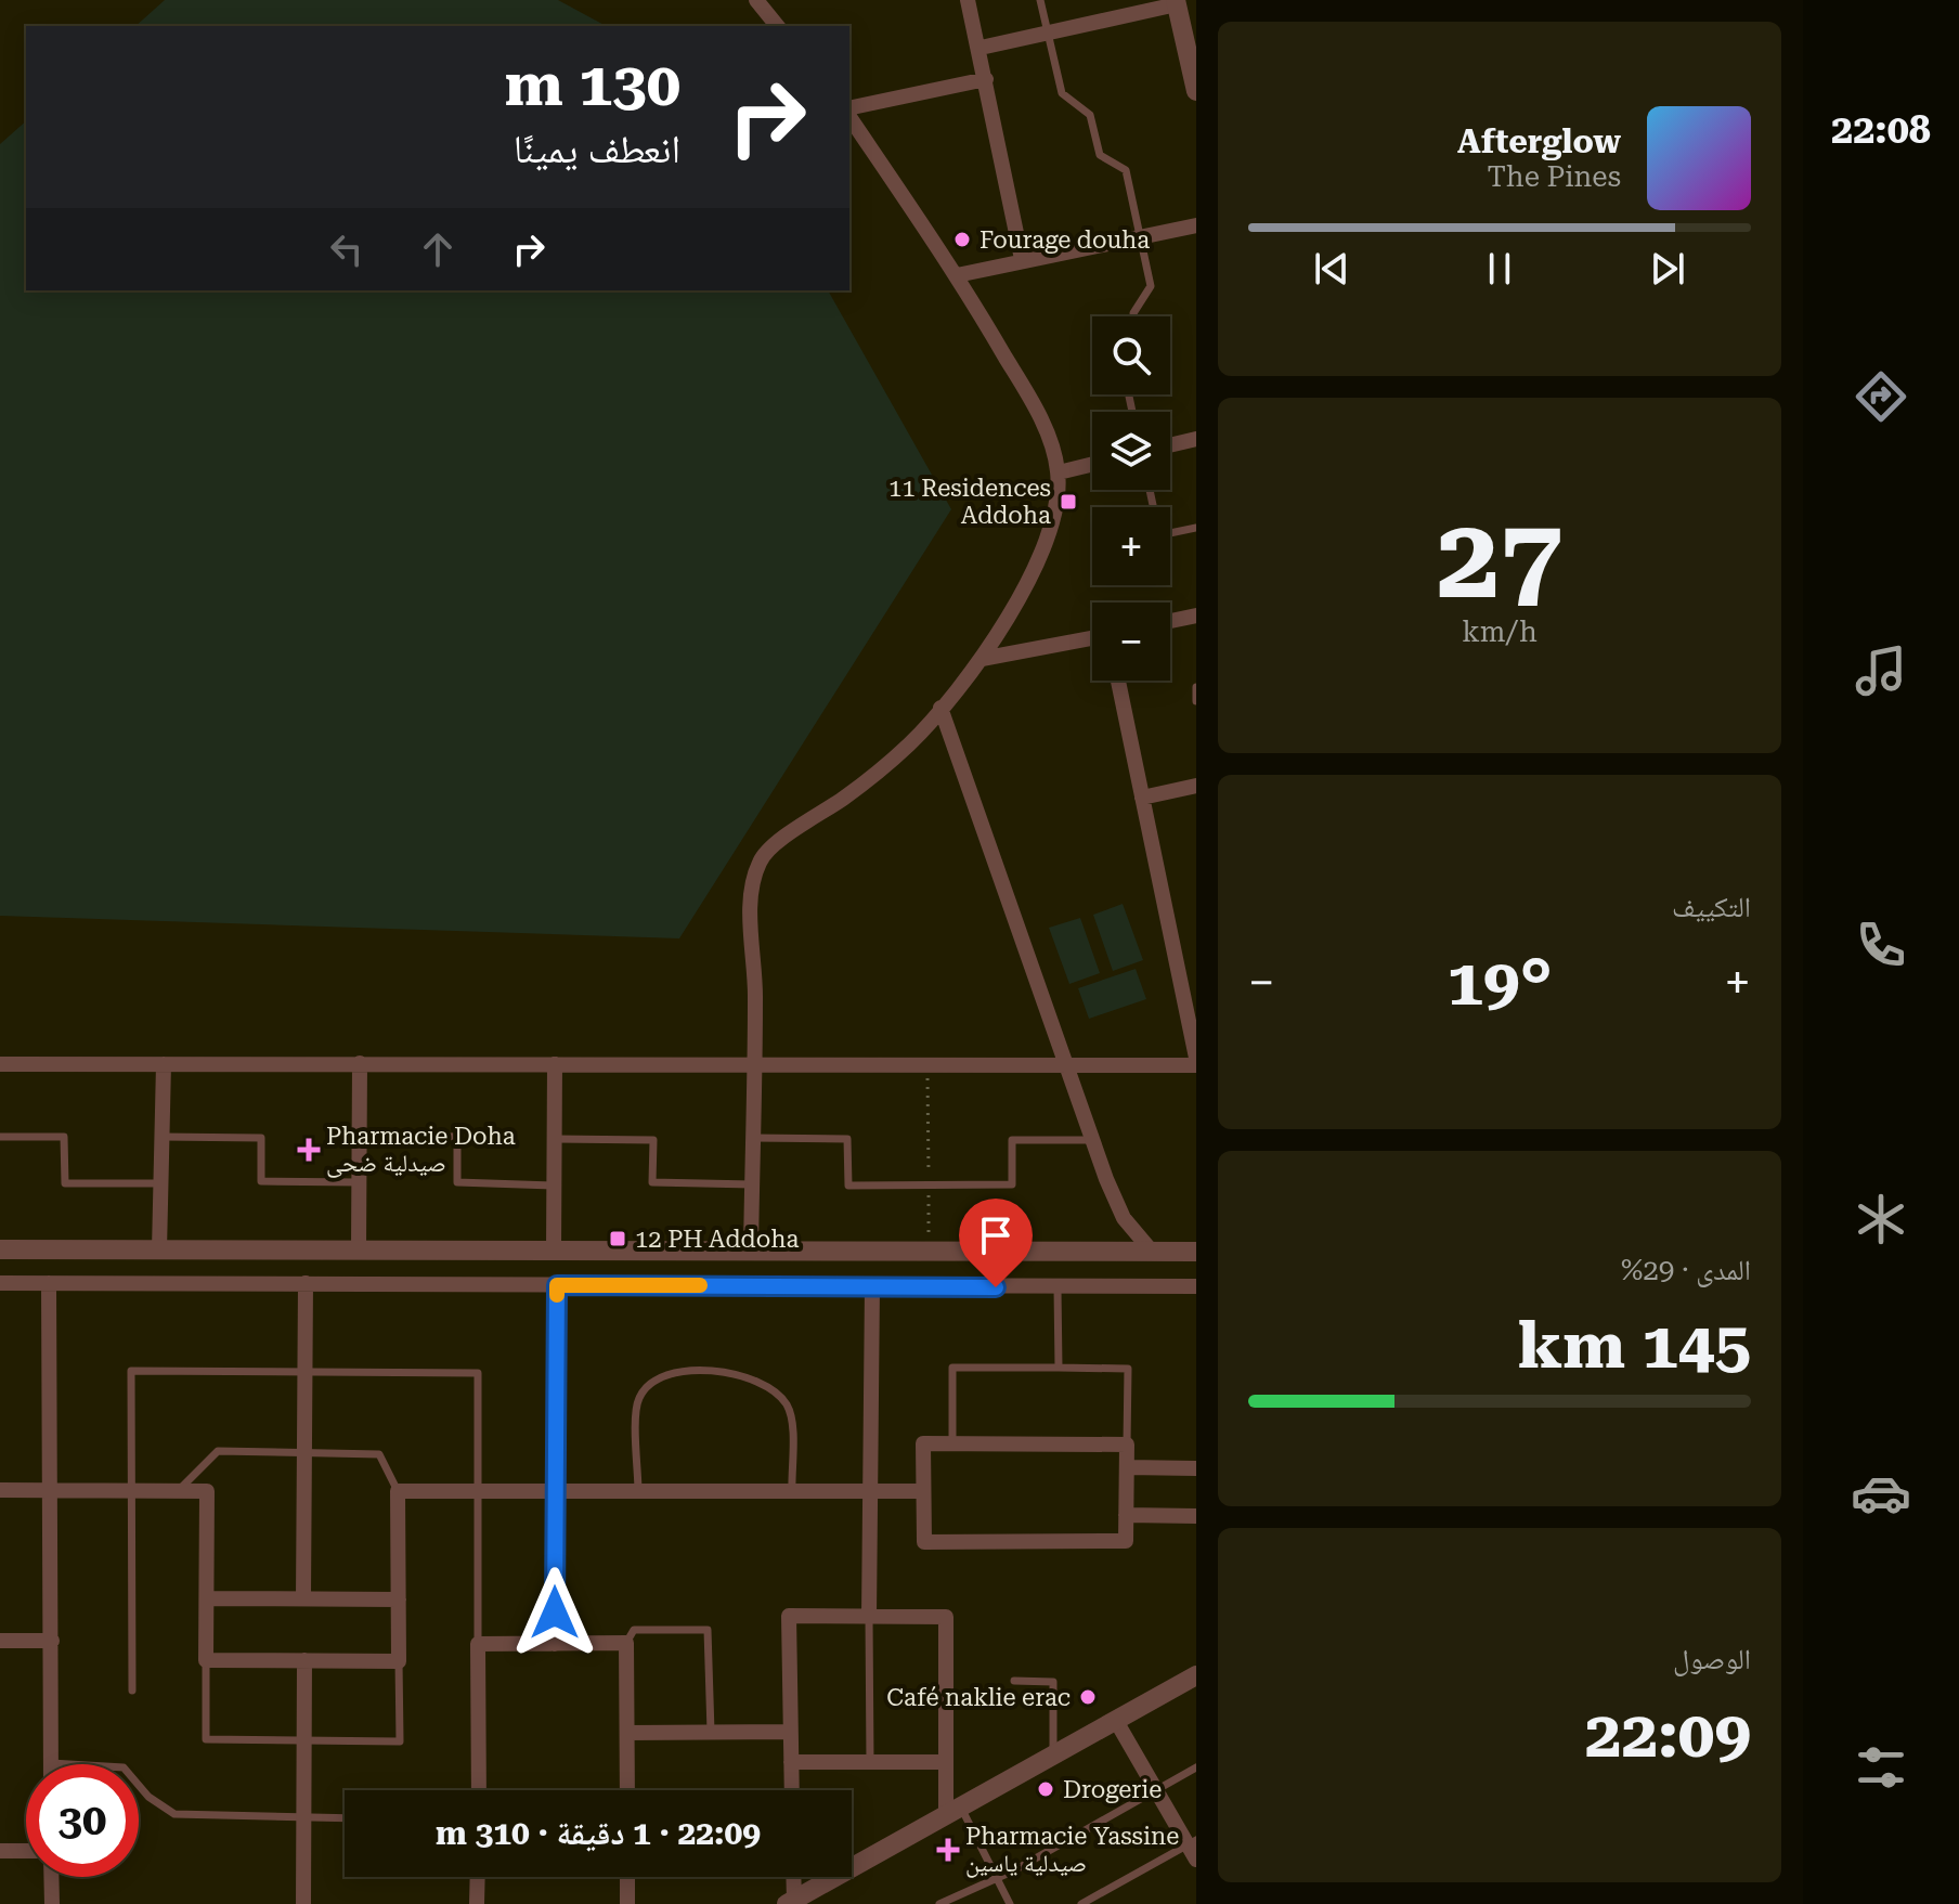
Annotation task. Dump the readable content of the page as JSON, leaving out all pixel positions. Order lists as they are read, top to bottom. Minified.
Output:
{"places":{"other":["Fourage douha","Café naklie erac","Drogerie"],"transit":["11 Residences Addoha","12 PH Addoha"],"health":["Pharmacie Doha صيدلية ضحى","Pharmacie Yassine صيدلية ياسين"]},"page":{"tabs":"22:08","turn":["130 m","انعطف يمينًا"],"song":["Afterglow","The Pines"],"map_buttons":["+","−"],"tile":[["27","km/h"],"التكييف",["المدى · 29%","145 km"],["الوصول","22:09"]],"heat":["−","19°","+"],"limit":"30","trip":"22:09 · 1 دقيقة · 310 m"}}
